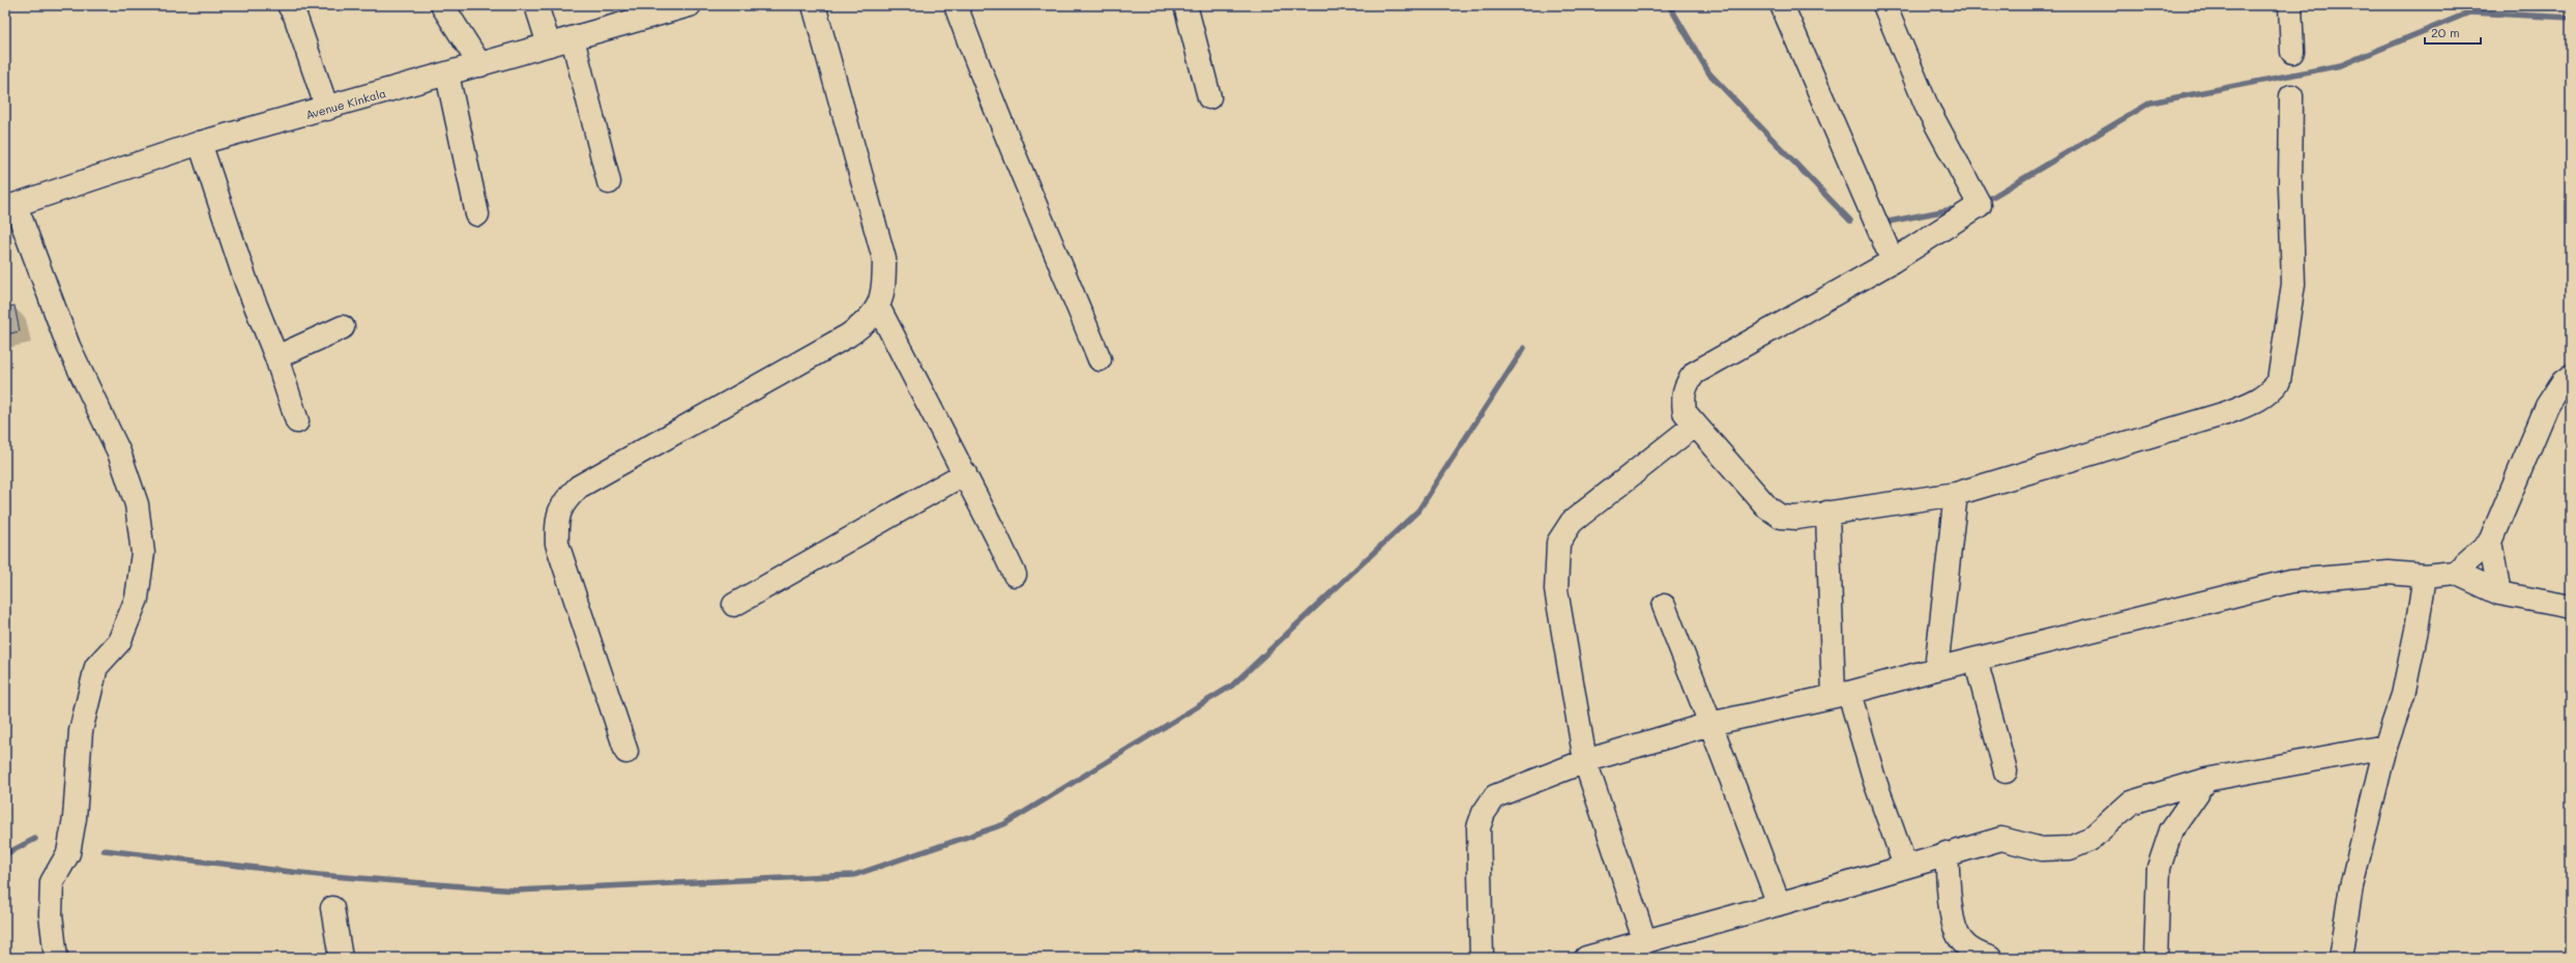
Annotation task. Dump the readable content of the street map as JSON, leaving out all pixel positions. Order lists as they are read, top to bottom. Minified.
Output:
{"streets":{"street":["Avenue Kinkala"]},"scale_bar":"20 m"}
